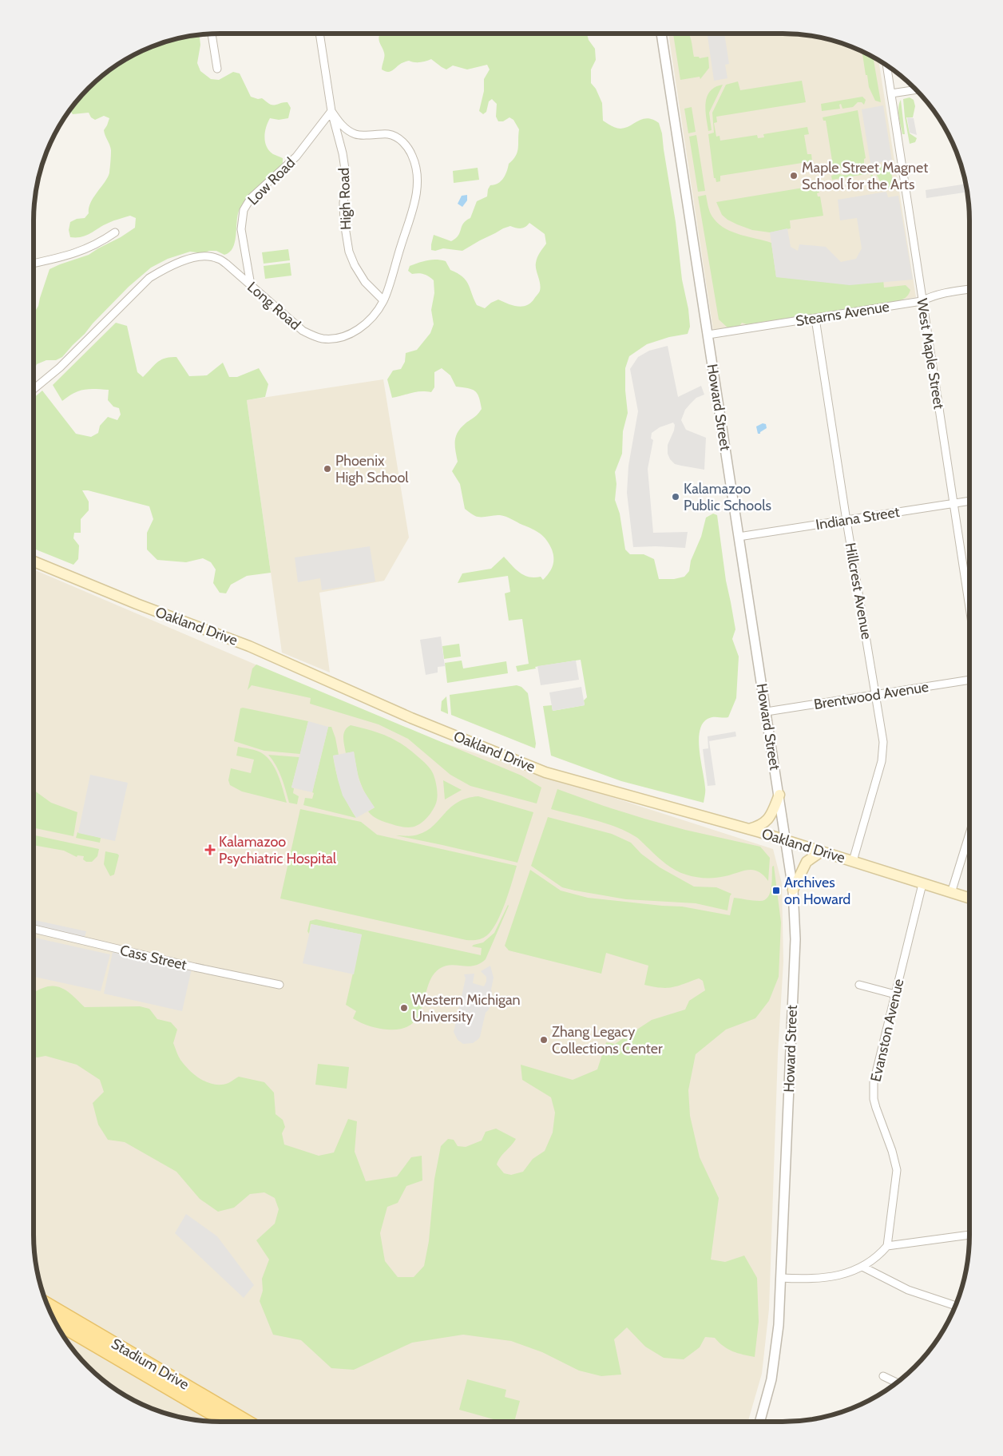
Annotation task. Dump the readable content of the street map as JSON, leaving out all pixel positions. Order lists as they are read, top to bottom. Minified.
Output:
{"streets":{"main road":["Oakland Drive","Stadium Drive"],"street":["Low Road","High Road","Long Road","Stearns Avenue","West Maple Street","Howard Street","Indiana Street","Hillcrest Avenue","Brentwood Avenue","Cass Street","Evanston Avenue"]},"crossings":[["Low Road","High Road"],["Low Road","Long Road"],["High Road","Long Road"],["Stearns Avenue","West Maple Street"],["Stearns Avenue","Howard Street"],["Stearns Avenue","Hillcrest Avenue"],["West Maple Street","Indiana Street"],["Howard Street","Indiana Street"],["Howard Street","Oakland Drive"],["Howard Street","Brentwood Avenue"],["Indiana Street","Hillcrest Avenue"],["Hillcrest Avenue","Oakland Drive"],["Hillcrest Avenue","Brentwood Avenue"],["Oakland Drive","Evanston Avenue"]],"places":{"other":["Maple Street Magnet School for the Arts","Phoenix High School","Kalamazoo Public Schools","Western Michigan University","Zhang Legacy Collections Center"],"health":["Kalamazoo Psychiatric Hospital"],"transit":["Archives on Howard"]}}
